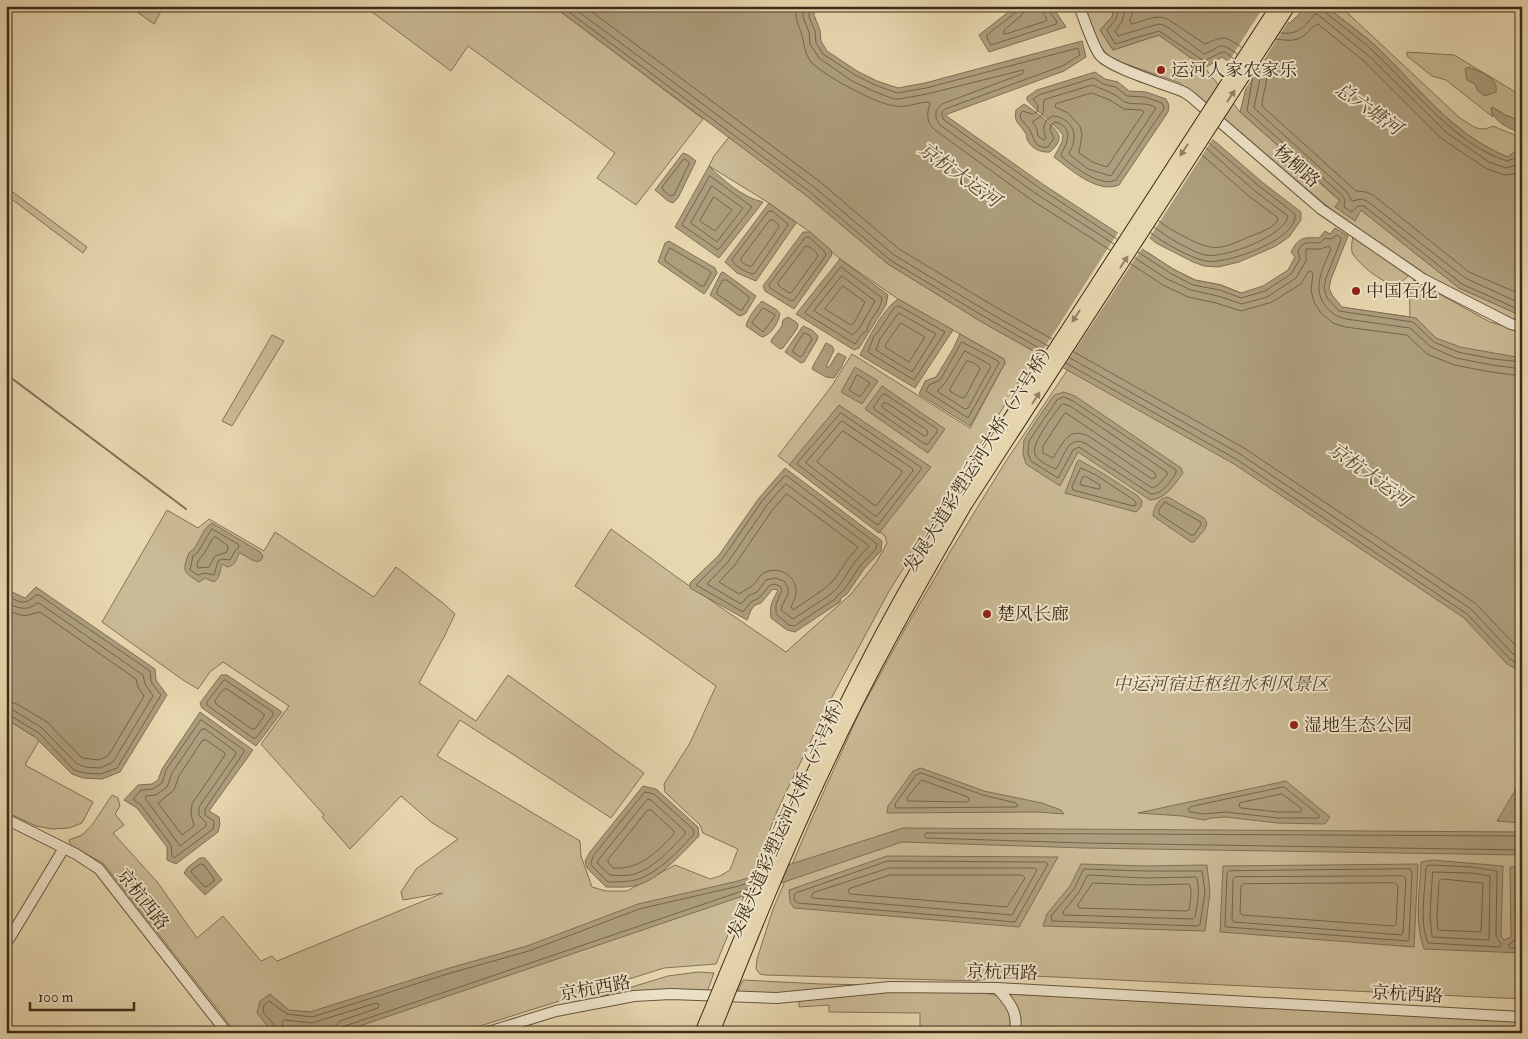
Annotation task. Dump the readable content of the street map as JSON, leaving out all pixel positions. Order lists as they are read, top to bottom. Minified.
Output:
{"streets":{"main road":["发展大道彩塑运河大桥（六号桥）"],"street":["杨柳路","京杭西路"]},"water":["总六塘河","京杭大运河"],"parks":["中运河宿迁枢纽水利风景区"],"places":["运河人家农家乐","中国石化","楚风长廊","湿地生态公园"],"scale_bar":"100 m"}
